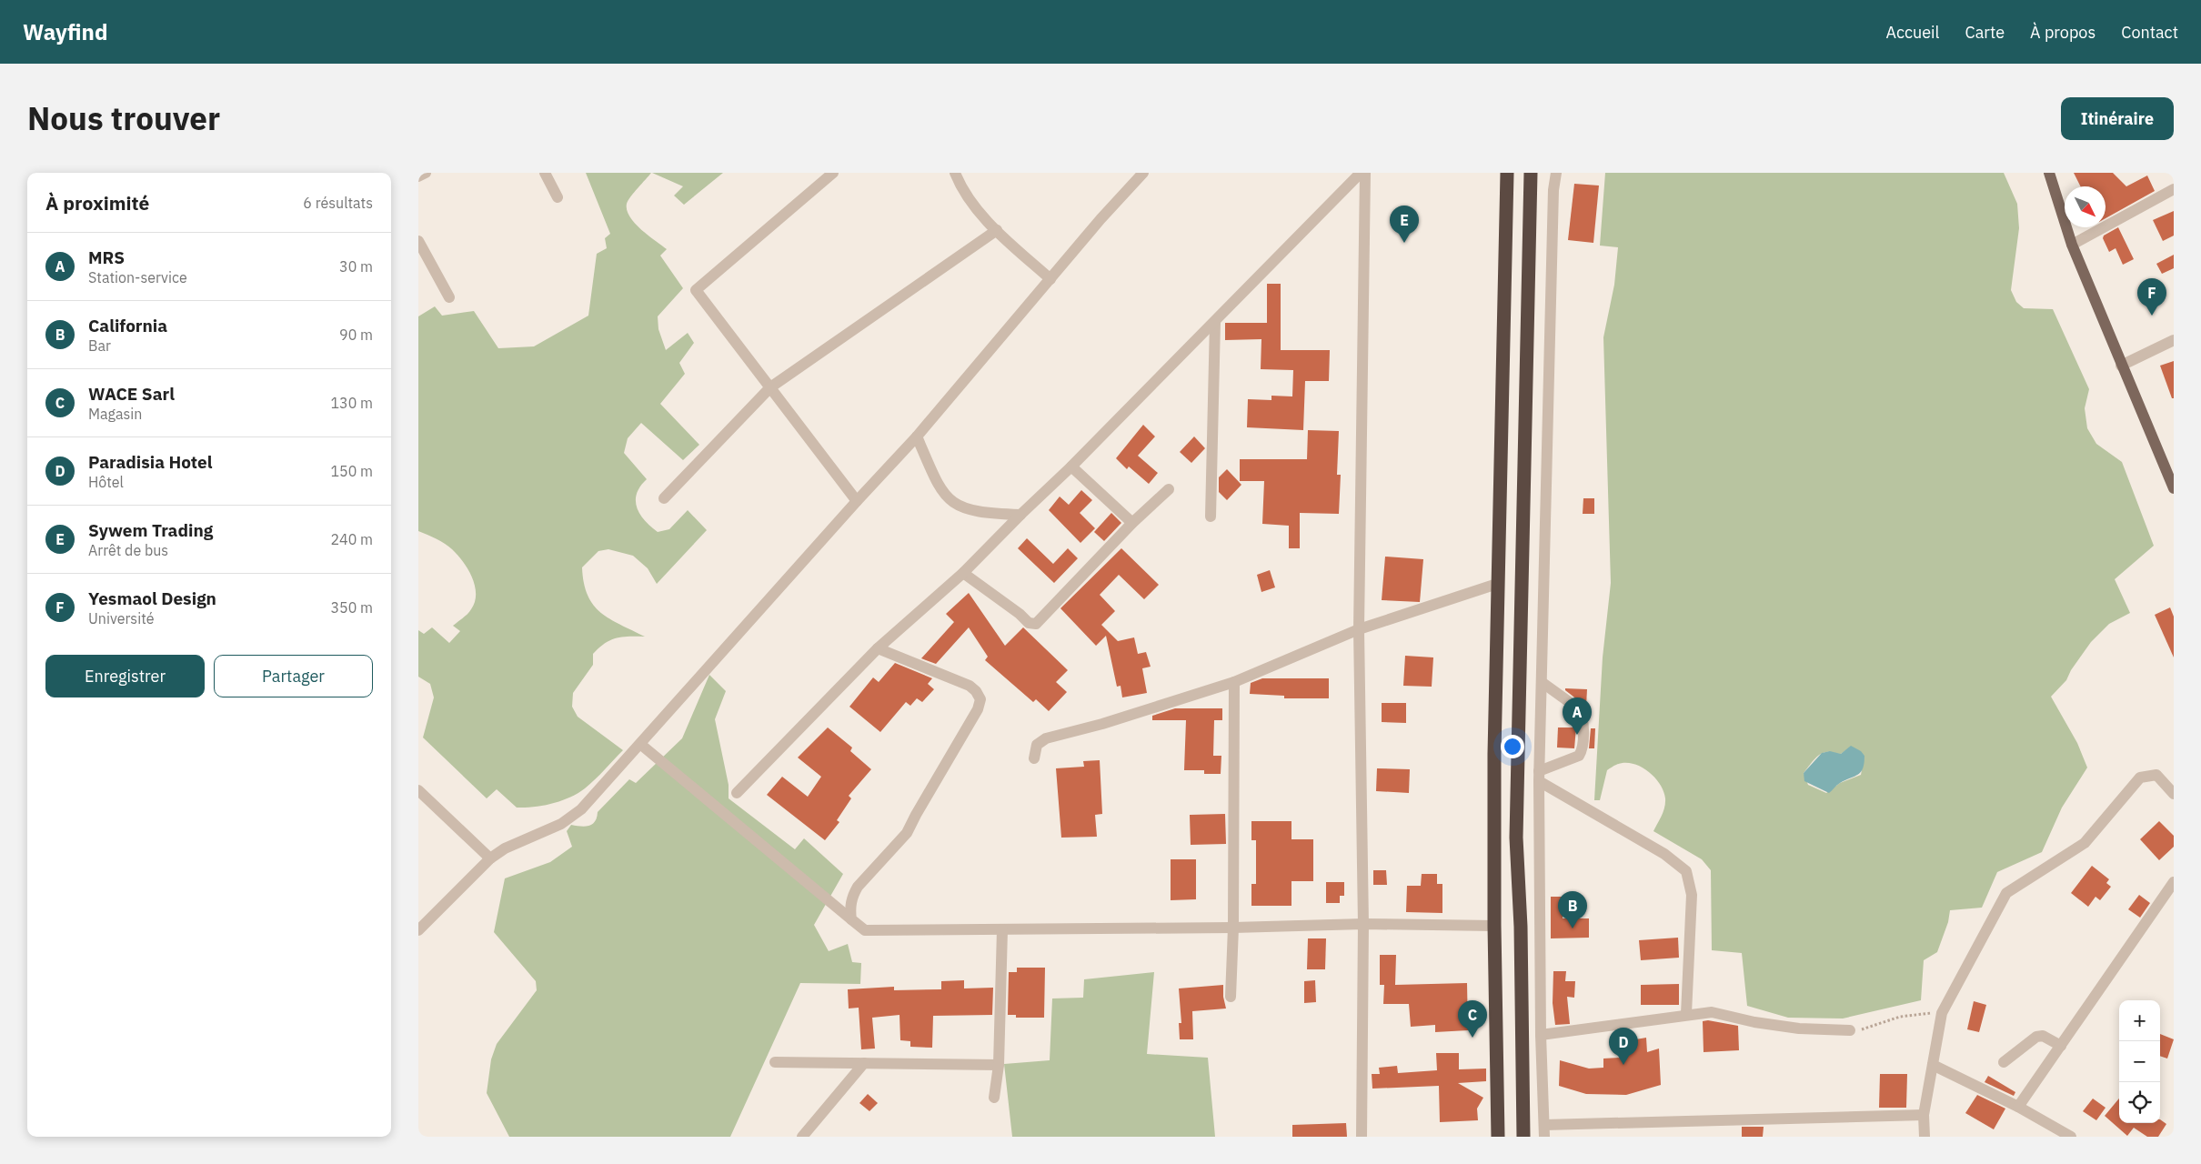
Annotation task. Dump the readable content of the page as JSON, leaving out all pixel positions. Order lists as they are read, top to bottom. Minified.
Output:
{"north":"bottom right","page":{"header":"Wayfind","nav":["Accueil","Carte","À propos","Contact"],"title":"Nous trouver","buttons":["Itinéraire",["Enregistrer","Partager"]],"heading":["À proximité","6 résultats"],"pins":["E","F","A","B","C","D"],"list":[{"mark":"A","name":"MRS","note":"Station-service","value":"30 m"},{"mark":"B","name":"California","note":"Bar","value":"90 m"},{"mark":"C","name":"WACE Sarl","note":"Magasin","value":"130 m"},{"mark":"D","name":"Paradisia Hotel","note":"Hôtel","value":"150 m"},{"mark":"E","name":"Sywem Trading","note":"Arrêt de bus","value":"240 m"},{"mark":"F","name":"Yesmaol Design","note":"Université","value":"350 m"}],"map_buttons":["+","−"]}}
